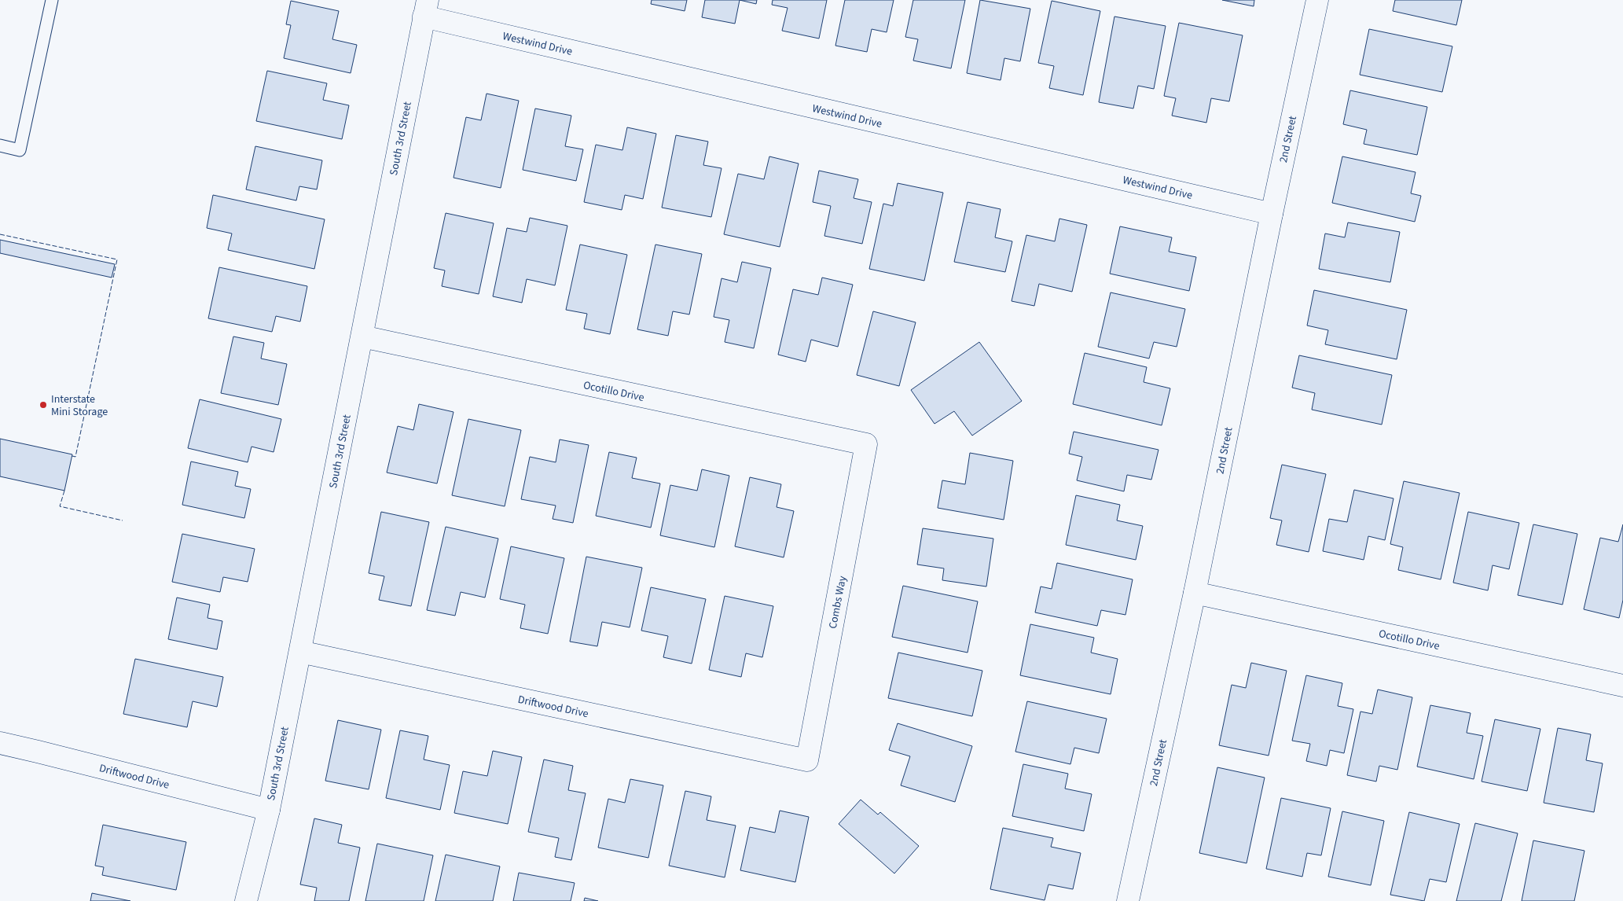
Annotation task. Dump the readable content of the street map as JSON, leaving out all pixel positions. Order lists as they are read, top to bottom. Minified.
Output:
{"streets":{"street":["Westwind Drive","South 3rd Street","2nd Street","Ocotillo Drive","Combs Way","Driftwood Drive"]},"crossings":[["Westwind Drive","South 3rd Street"],["Westwind Drive","2nd Street"],["South 3rd Street","Ocotillo Drive"],["South 3rd Street","Driftwood Drive"],["2nd Street","Ocotillo Drive"],["Ocotillo Drive","Combs Way"],["Combs Way","Driftwood Drive"]],"places":["Interstate Mini Storage"]}
